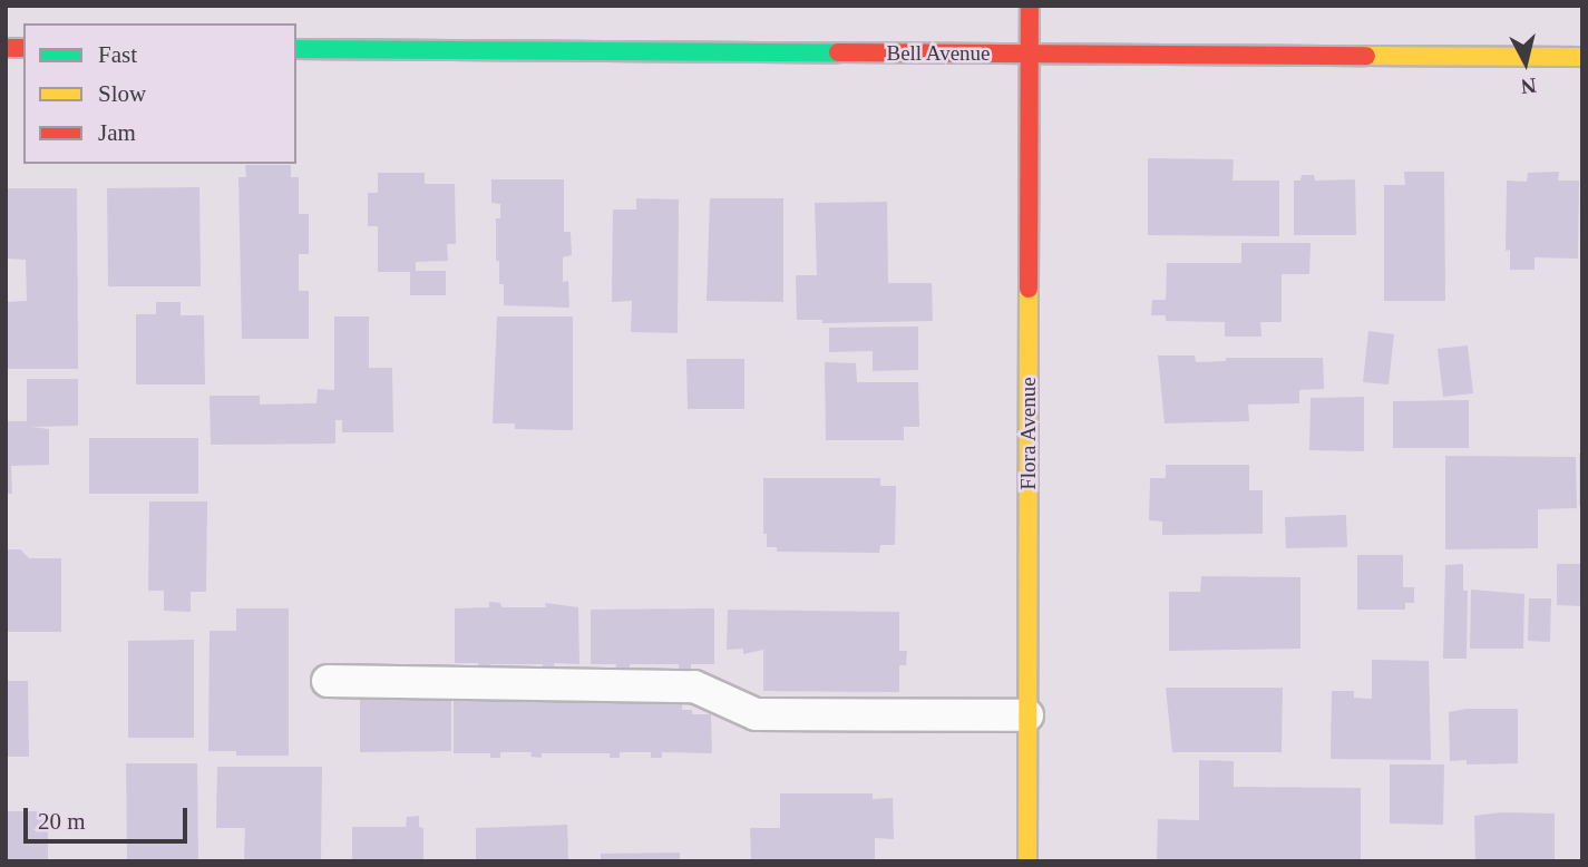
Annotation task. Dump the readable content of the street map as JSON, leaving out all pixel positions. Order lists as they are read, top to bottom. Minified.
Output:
{"streets":{"street":["Bell Avenue","Flora Avenue"]},"crossings":[["Bell Avenue","Flora Avenue"]],"legend":["Fast","Slow","Jam"],"scale_bar":"20 m","north":"bottom"}
